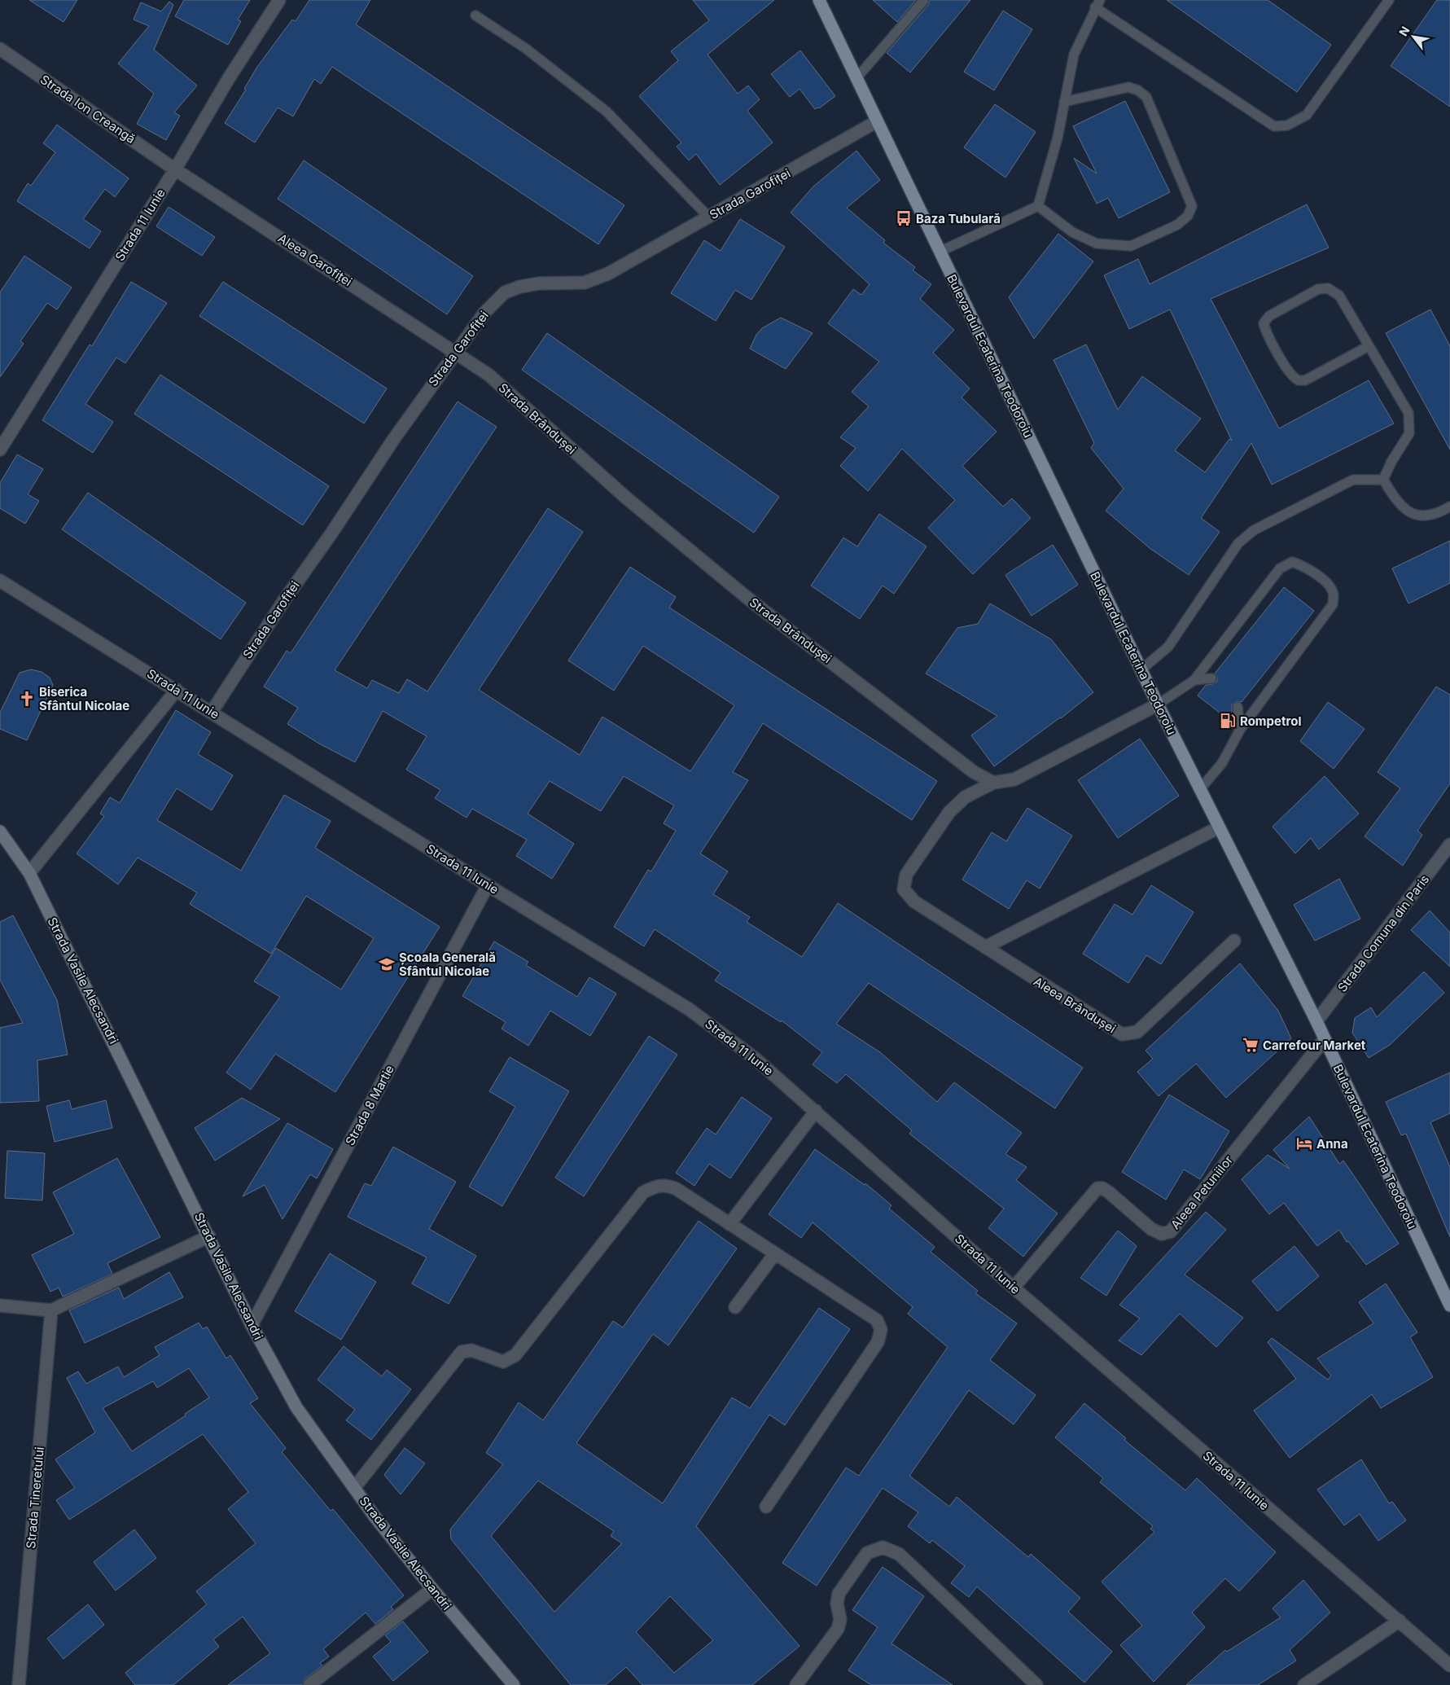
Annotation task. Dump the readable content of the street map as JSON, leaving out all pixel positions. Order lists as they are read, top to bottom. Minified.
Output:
{"streets":{"main road":["Bulevardul Ecaterina Teodoroiu"],"street":["Strada Ion Creangă","Strada Garofiței","Strada 11 Iunie","Aleea Garofiței","Strada Brândușei","Strada Comuna din Paris","Strada Vasile Alecsandri","Aleea Brândușei","Strada 8 Martie","Aleea Petuniilor","Strada Tineretului"]},"crossings":[["Strada Ion Creangă","Strada 11 Iunie"],["Strada Ion Creangă","Aleea Garofiței"],["Strada Garofiței","Strada 11 Iunie"],["Strada Garofiței","Aleea Garofiței"],["Strada Garofiței","Bulevardul Ecaterina Teodoroiu"],["Strada Garofiței","Strada Brândușei"],["Strada 11 Iunie","Aleea Garofiței"],["Strada 11 Iunie","Strada 8 Martie"],["Strada 11 Iunie","Aleea Petuniilor"],["Aleea Garofiței","Strada Brândușei"],["Bulevardul Ecaterina Teodoroiu","Strada Comuna din Paris"],["Bulevardul Ecaterina Teodoroiu","Aleea Petuniilor"],["Strada Brândușei","Aleea Brândușei"],["Strada Vasile Alecsandri","Strada 8 Martie"]],"places":{"bus stop":["Baza Tubulară"],"church":["Biserica Sfântul Nicolae"],"fuel station":["Rompetrol"],"school or university":["Școala Generală Sfântul Nicolae"],"supermarket":["Carrefour Market"],"hotel":["Anna"]},"north":"top left"}
